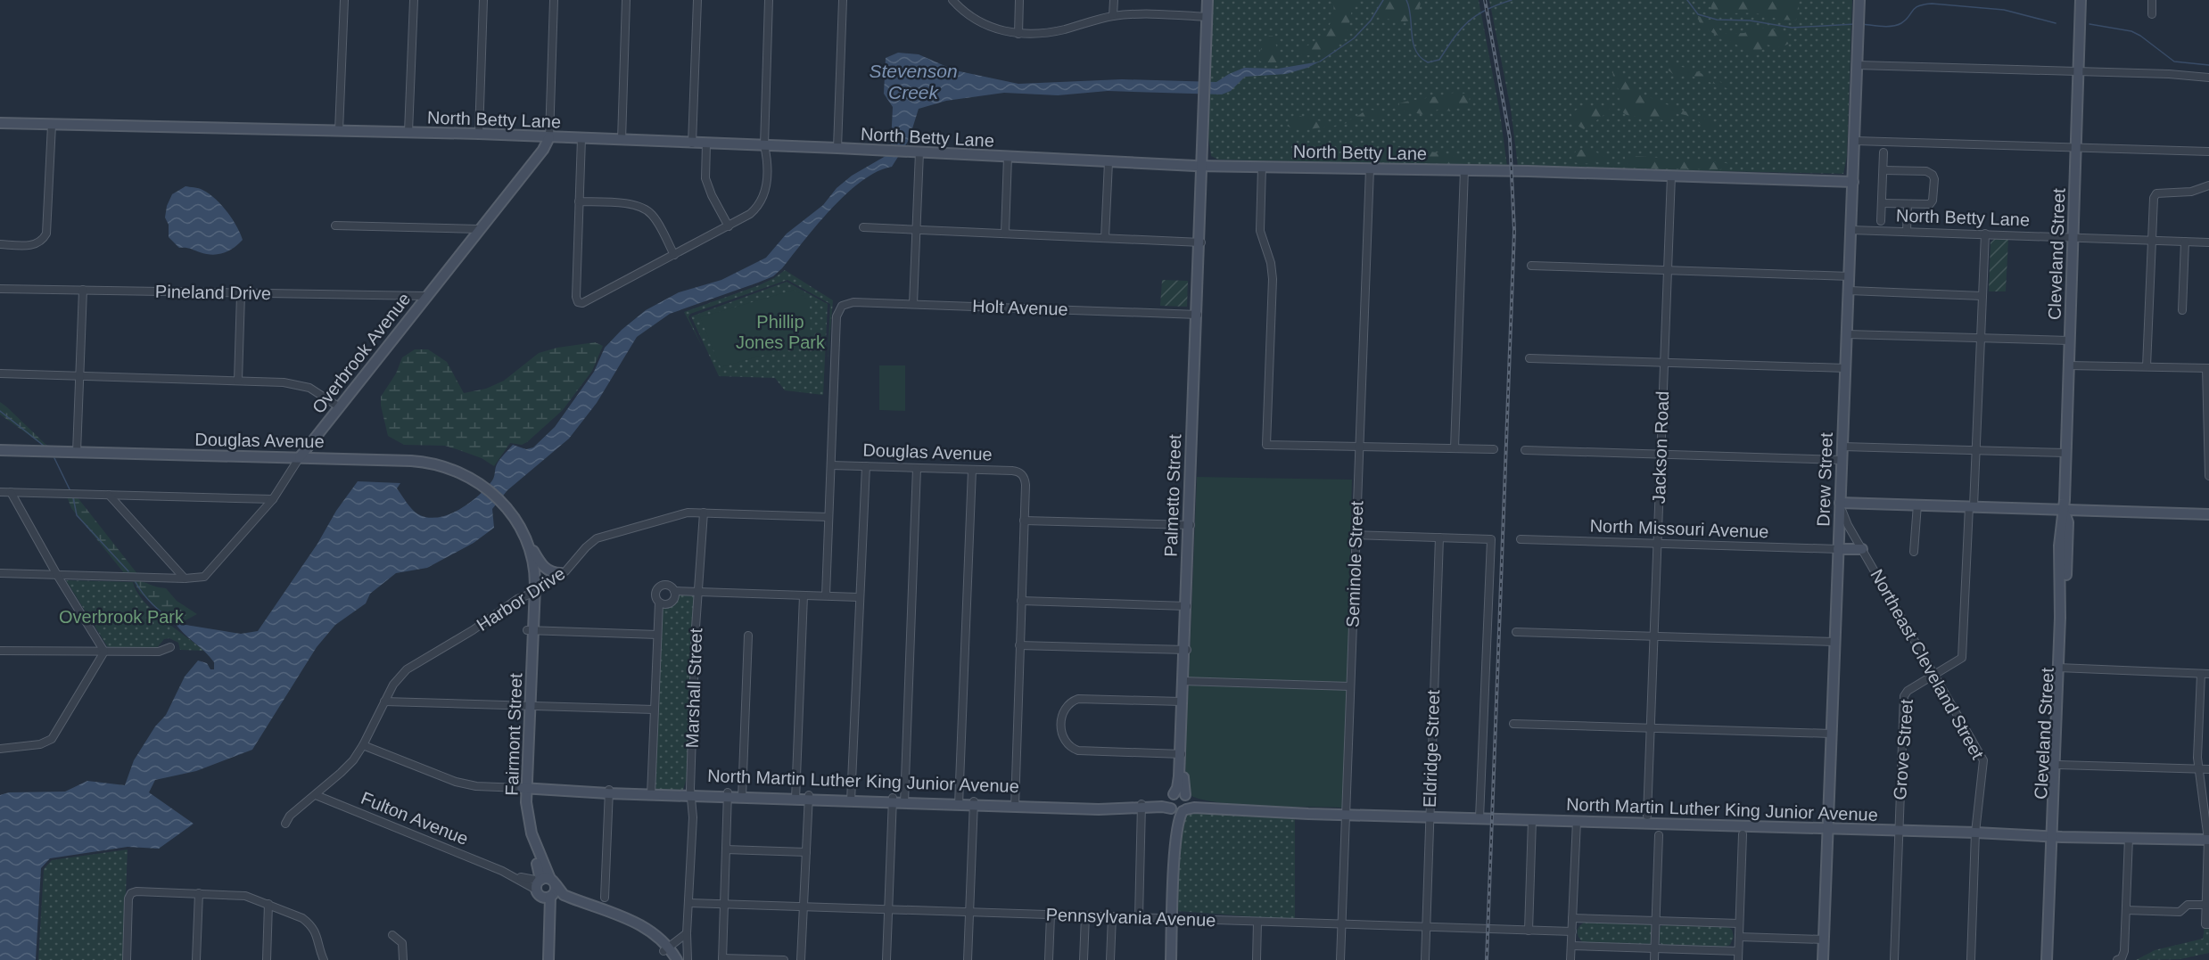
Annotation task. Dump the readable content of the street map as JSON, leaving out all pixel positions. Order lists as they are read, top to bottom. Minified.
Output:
{"streets":{"street":["North Betty Lane","Cleveland Street","Pineland Drive","Holt Avenue","Overbrook Avenue","Douglas Avenue","Jackson Road","Drew Street","Palmetto Street","North Missouri Avenue","Seminole Street","Harbor Drive","Northeast Cleveland Street","Marshall Street","Fairmont Street","Eldridge Street","Grove Street","North Martin Luther King Junior Avenue","Fulton Avenue","Pennsylvania Avenue"]},"crossings":[["North Betty Lane","Cleveland Street"],["North Betty Lane","Overbrook Avenue"],["North Betty Lane","Jackson Road"],["North Betty Lane","Drew Street"],["North Betty Lane","Palmetto Street"],["North Betty Lane","Seminole Street"],["North Betty Lane","Grove Street"],["Cleveland Street","North Martin Luther King Junior Avenue"],["Pineland Drive","Overbrook Avenue"],["Holt Avenue","Douglas Avenue"],["Holt Avenue","Palmetto Street"],["Overbrook Avenue","Douglas Avenue"],["Douglas Avenue","Harbor Drive"],["Douglas Avenue","Fairmont Street"],["Jackson Road","North Missouri Avenue"],["Drew Street","North Missouri Avenue"],["Drew Street","Northeast Cleveland Street"],["Drew Street","North Martin Luther King Junior Avenue"],["Palmetto Street","North Martin Luther King Junior Avenue"],["Seminole Street","North Martin Luther King Junior Avenue"],["Seminole Street","Pennsylvania Avenue"],["Harbor Drive","Marshall Street"],["Harbor Drive","Fairmont Street"],["Harbor Drive","North Martin Luther King Junior Avenue"],["Harbor Drive","Fulton Avenue"],["Northeast Cleveland Street","Grove Street"],["Northeast Cleveland Street","North Martin Luther King Junior Avenue"],["Marshall Street","North Martin Luther King Junior Avenue"],["Marshall Street","Pennsylvania Avenue"],["Fairmont Street","North Martin Luther King Junior Avenue"],["Fairmont Street","Fulton Avenue"],["Eldridge Street","North Martin Luther King Junior Avenue"],["Eldridge Street","Pennsylvania Avenue"],["Grove Street","North Martin Luther King Junior Avenue"]],"water":["Stevenson Creek"],"parks":["Phillip Jones Park","Overbrook Park"]}
